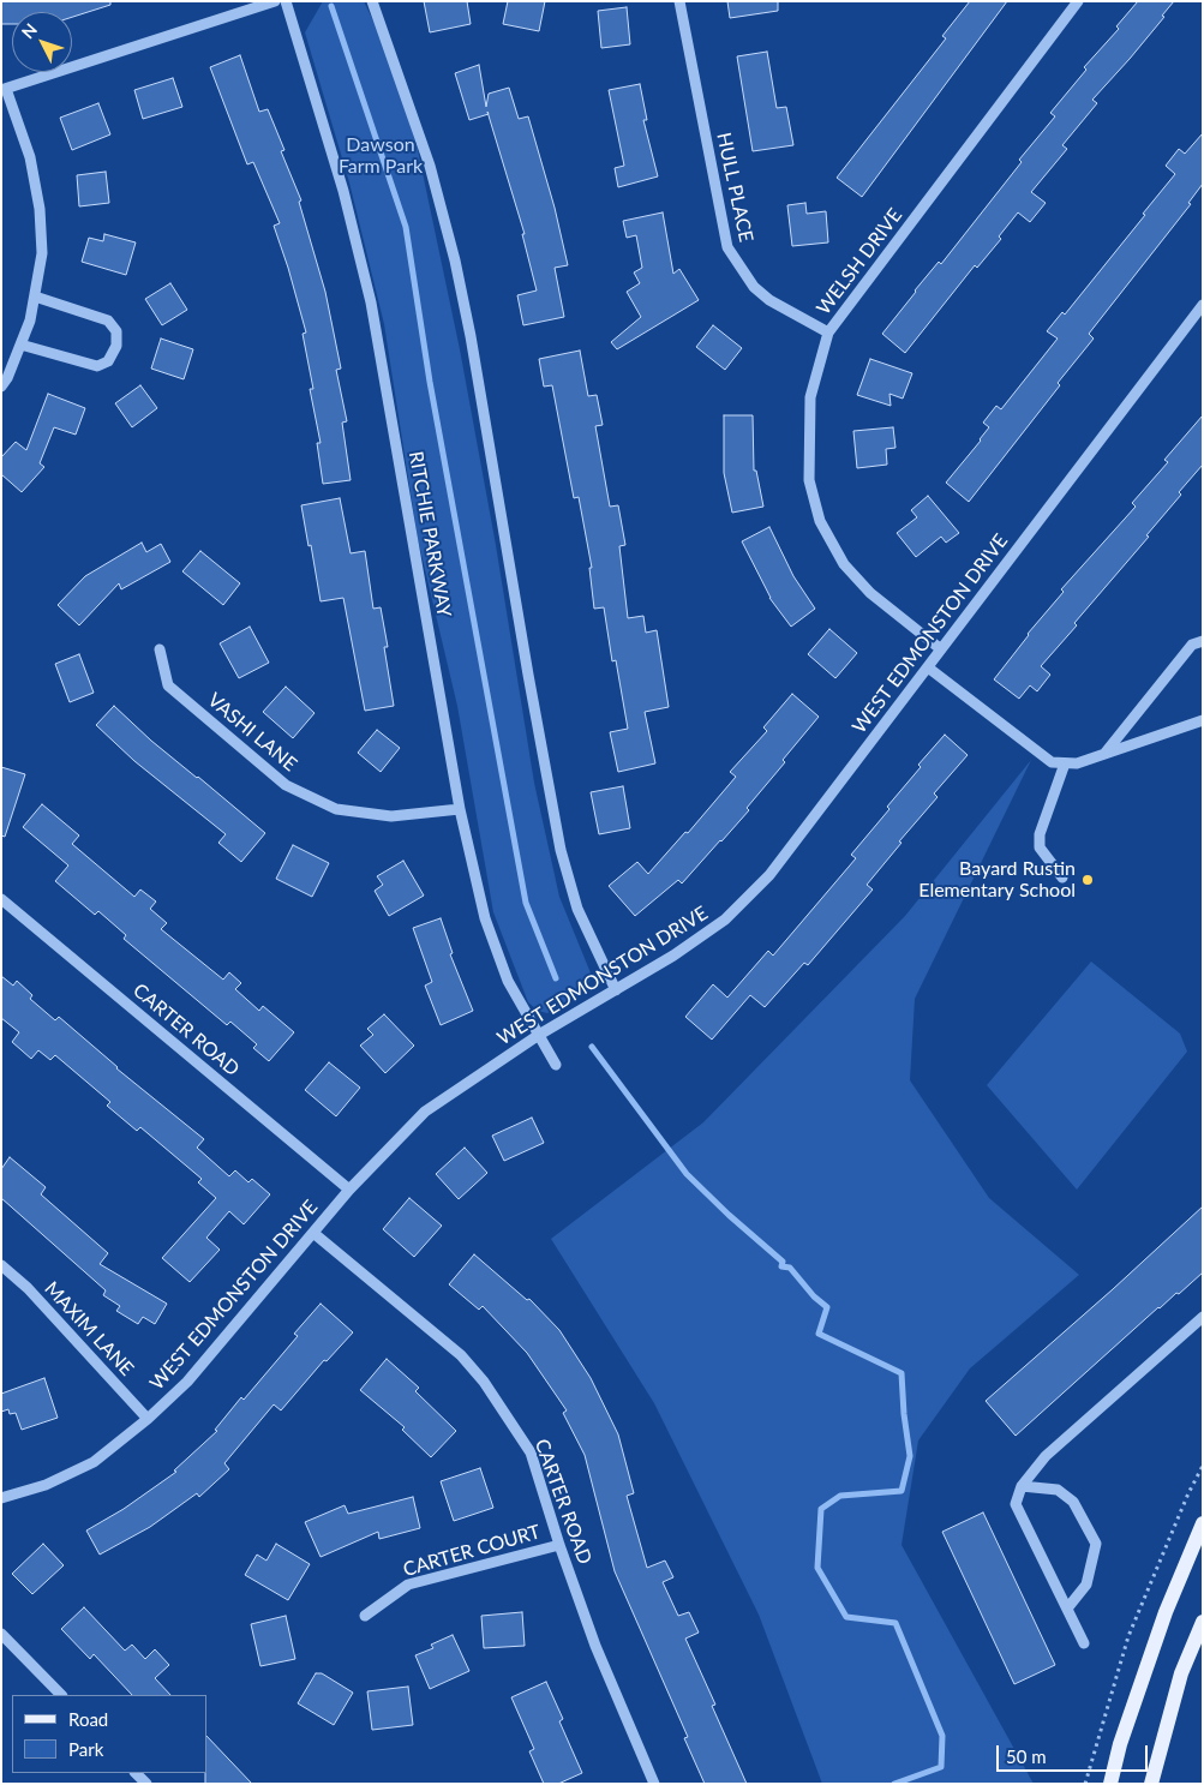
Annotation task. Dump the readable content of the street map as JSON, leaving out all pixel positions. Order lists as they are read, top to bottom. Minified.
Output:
{"streets":{"street":["HULL PLACE","WELSH DRIVE","RITCHIE PARKWAY","WEST EDMONSTON DRIVE","VASHI LANE","CARTER ROAD","MAXIM LANE","CARTER COURT"]},"crossings":[["HULL PLACE","WELSH DRIVE"],["WELSH DRIVE","WEST EDMONSTON DRIVE"],["RITCHIE PARKWAY","WEST EDMONSTON DRIVE"],["RITCHIE PARKWAY","VASHI LANE"],["WEST EDMONSTON DRIVE","CARTER ROAD"],["WEST EDMONSTON DRIVE","MAXIM LANE"],["CARTER ROAD","CARTER COURT"]],"parks":["Dawson Farm Park"],"places":["Bayard Rustin Elementary School"],"legend":["Road","Park"],"scale_bar":"50 m","north":"top left"}
